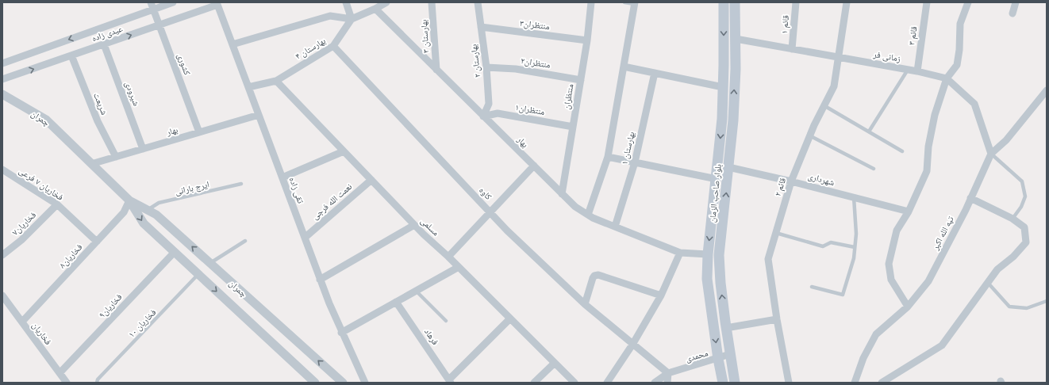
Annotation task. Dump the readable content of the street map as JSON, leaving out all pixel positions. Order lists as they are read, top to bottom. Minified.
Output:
{"streets":{"main road":["بلوار صاحب الزمان"],"street":["منتظران۳","قائم ۱","عیدی زاده","قائم ۳","بهارستان ۳","بهارستان ۴","زمانی فر","بهارستان ۲","منتظران۲","کشوری","شیرودی","منتظران","شریعت","منتظران۱","چمران","بهار","بهارستان ۱","شهرداری","فخاریان ۷ فرعی","قائم ۲","تقی زاده","کاوه","نعمت الله فرجی","فخاریان۷","مسلمی","تپه الله اکبر","فخاریان۸","فخاریان۹","فخاریان","فرهاد","محمدی"],"lane":["ایرج بارانی","فخاریان ۱۰"]},"crossings":[["منتظران۳","بهارستان ۲"],["منتظران۳","منتظران"],["قائم ۱","زمانی فر"],["عیدی زاده","کشوری"],["عیدی زاده","شیرودی"],["عیدی زاده","شریعت"],["عیدی زاده","تقی زاده"],["قائم ۳","زمانی فر"],["بهارستان ۳","بهار"],["بهارستان ۴","تقی زاده"],["بهارستان ۴","کاوه"],["بهارستان ۴","مسلمی"],["زمانی فر","قائم ۲"],["زمانی فر","بلوار صاحب الزمان"],["زمانی فر","تپه الله اکبر"],["بهارستان ۲","منتظران۲"],["بهارستان ۲","منتظران۱"],["بهارستان ۲","بهار"],["منتظران۲","منتظران"],["کشوری","بهار"],["شیرودی","بهار"],["منتظران","منتظران۱"],["منتظران","بهار"],["شریعت","بهار"],["منتظران۱","بهار"],["چمران","بهار"],["چمران","ایرج بارانی"],["چمران","فخاریان۸"],["چمران","فخاریان۹"],["چمران","فخاریان ۱۰"],["بهار","بهارستان ۱"],["بهار","تقی زاده"],["بهار","بلوار صاحب الزمان"],["شهرداری","قائم ۲"],["شهرداری","بلوار صاحب الزمان"],["فخاریان ۷ فرعی","فخاریان۷"],["فخاریان ۷ فرعی","فخاریان۸"],["تقی زاده","نعمت الله فرجی"],["کاوه","محمدی"],["بلوار صاحب الزمان","محمدی"],["نعمت الله فرجی","مسلمی"],["فخاریان۸","فخاریان"],["فخاریان۹","فخاریان"]]}
